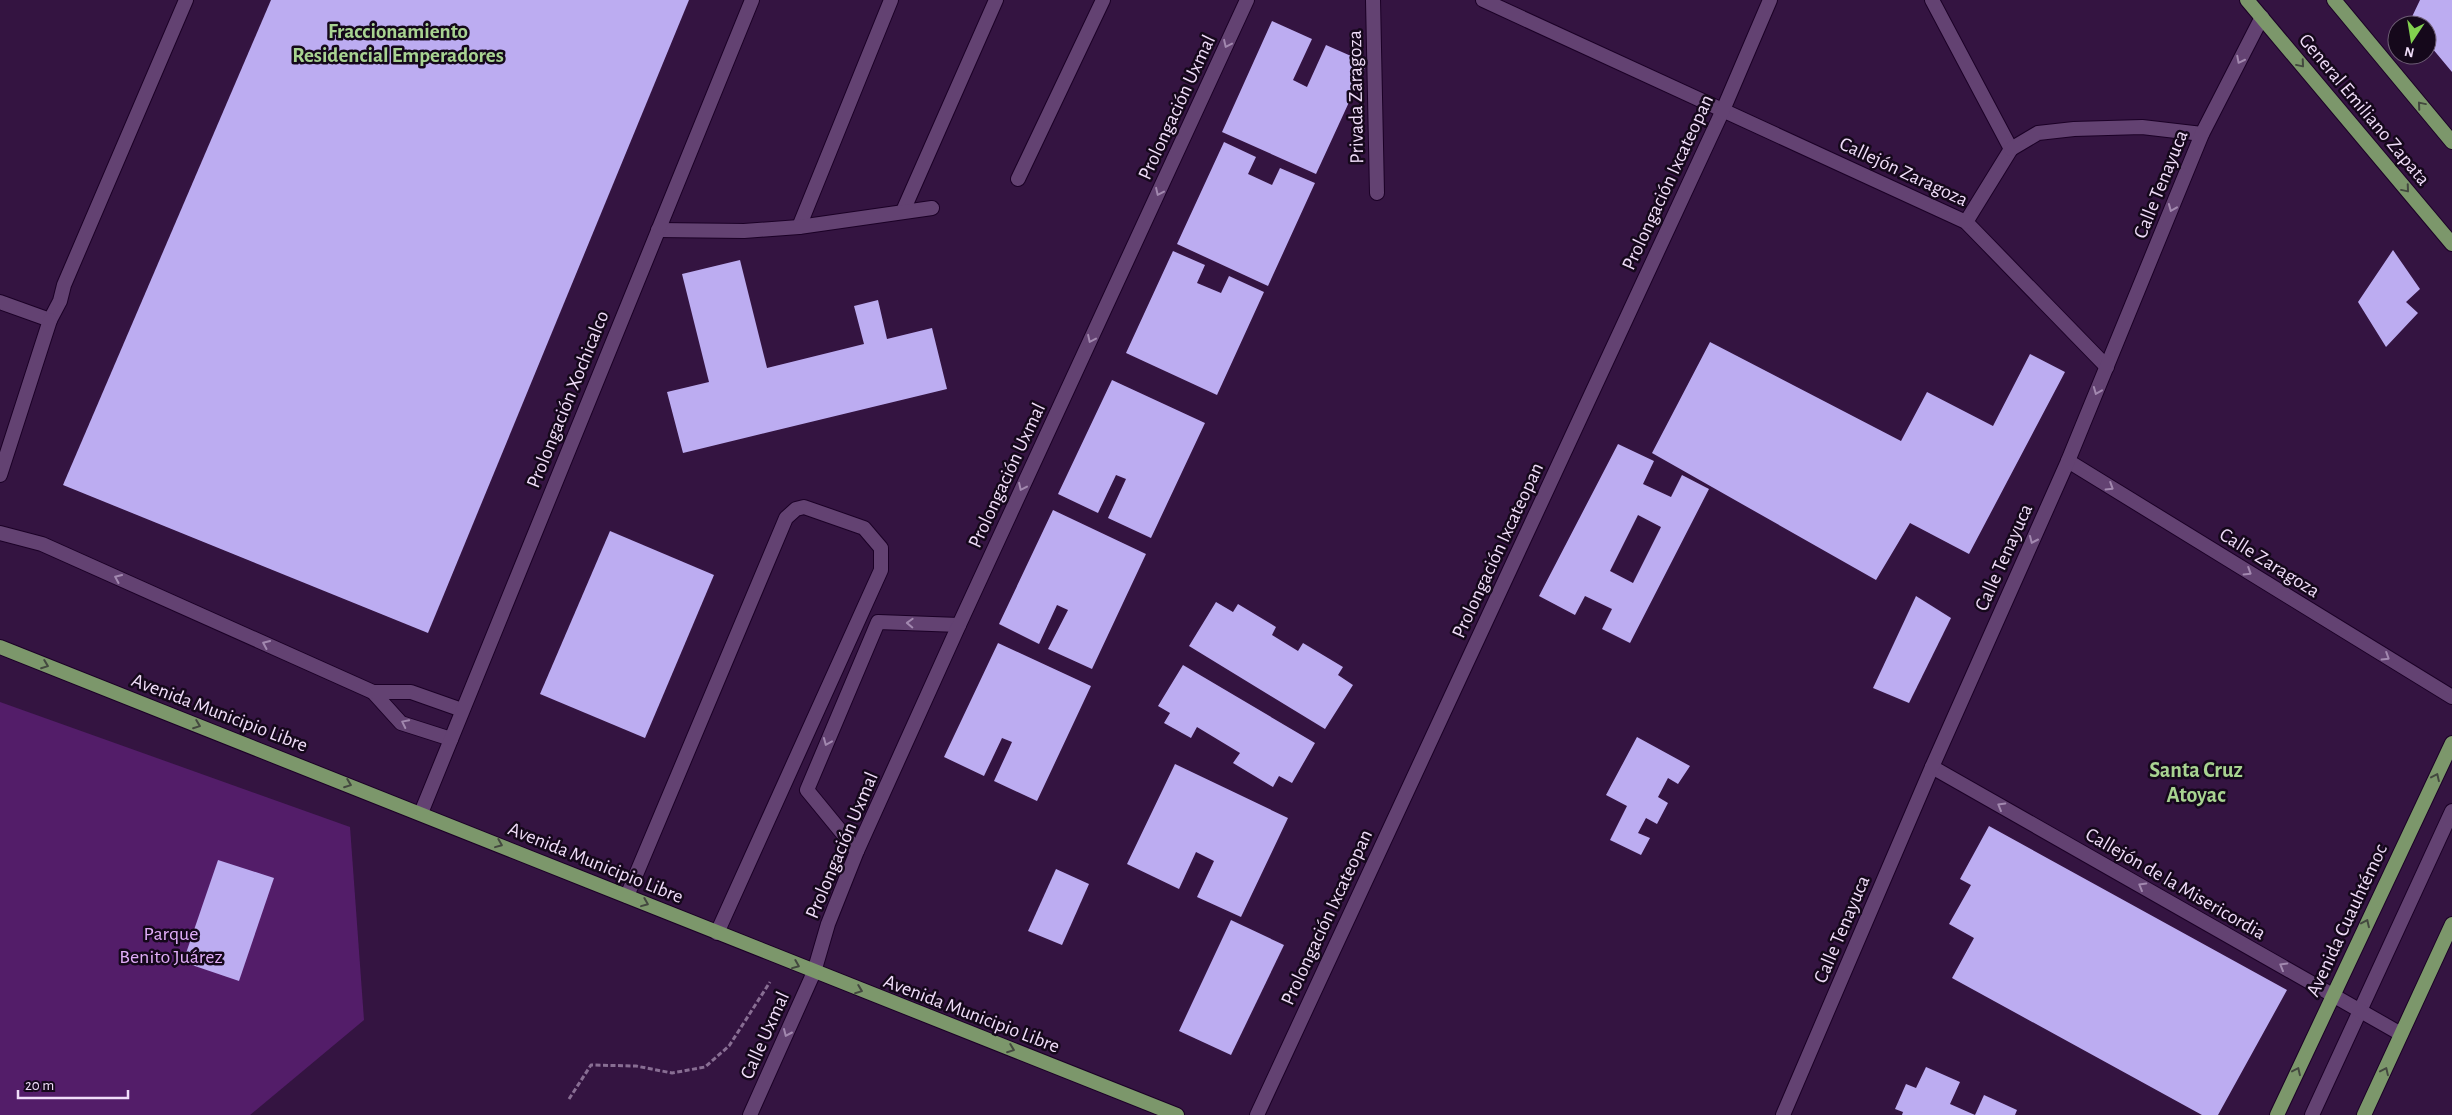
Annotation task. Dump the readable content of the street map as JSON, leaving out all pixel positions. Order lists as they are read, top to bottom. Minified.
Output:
{"streets":{"main road":["General Emiliano Zapata","Avenida Municipio Libre","Avenida Cuauhtémoc"],"street":["Privada Zaragoza","Prolongación Uxmal","Callejón Zaragoza","Prolongación Ixcateopan","Calle Tenayuca","Prolongación Xochicalco","Calle Zaragoza","Callejón de la Misericordia","Calle Uxmal"]},"crossings":[["Prolongación Uxmal","Avenida Municipio Libre"],["Prolongación Uxmal","Calle Uxmal"],["General Emiliano Zapata","Calle Tenayuca"],["Callejón Zaragoza","Prolongación Ixcateopan"],["Callejón Zaragoza","Calle Tenayuca"],["Calle Tenayuca","Calle Zaragoza"],["Calle Tenayuca","Callejón de la Misericordia"],["Prolongación Xochicalco","Avenida Municipio Libre"],["Avenida Municipio Libre","Calle Uxmal"],["Callejón de la Misericordia","Avenida Cuauhtémoc"]],"one_way":["Prolongación Uxmal","Calle Tenayuca","Calle Zaragoza","Avenida Municipio Libre","Callejón de la Misericordia","Calle Uxmal"],"districts":["Fraccionamiento Residencial Emperadores","Santa Cruz Atoyac"],"parks":["Parque Benito Juárez"],"scale_bar":"20 m","north":"bottom"}
